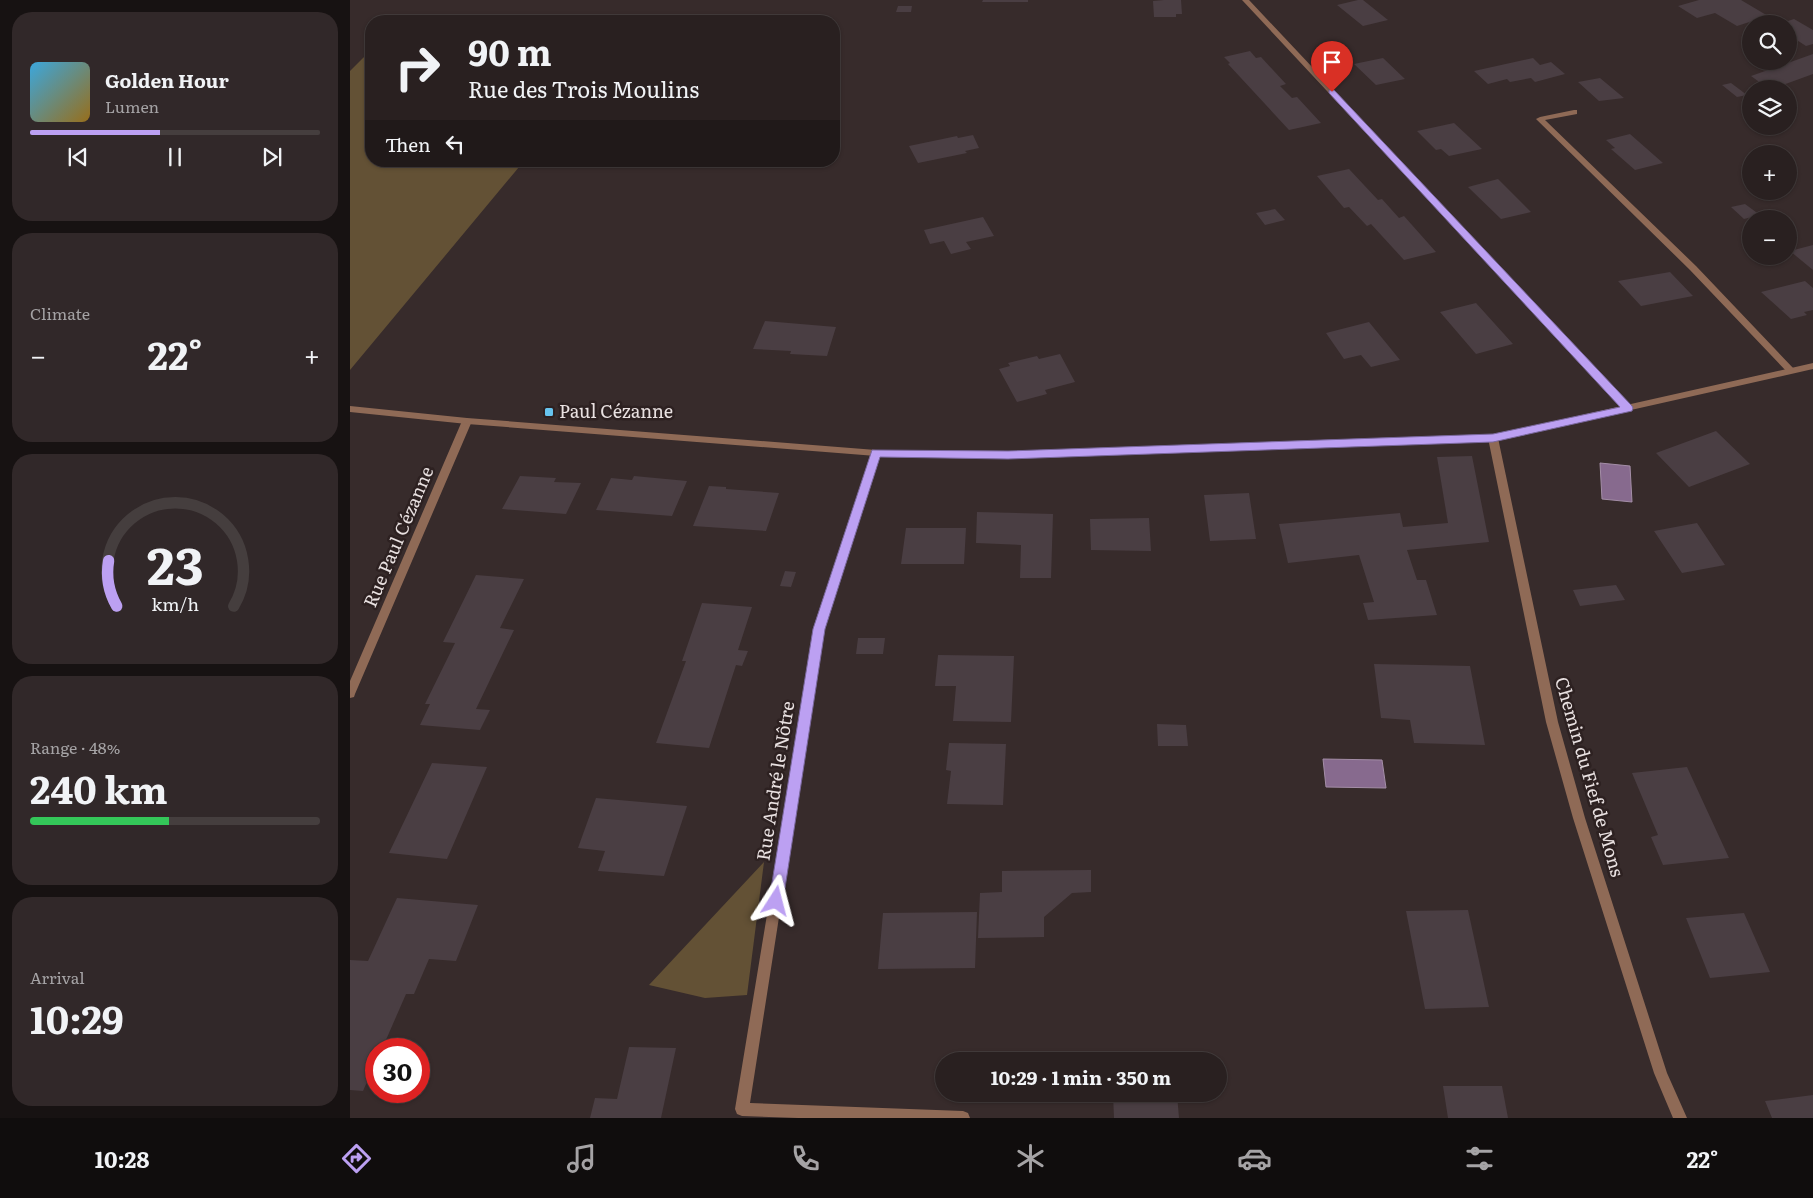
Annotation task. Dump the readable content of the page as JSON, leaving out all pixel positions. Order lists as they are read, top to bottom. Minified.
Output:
{"streets":{"street":["Rue Paul Cézanne","Chemin du Fief de Mons","Rue André le Nôtre"]},"places":{"transit":["Paul Cézanne"]},"page":{"map_buttons":["+","−"],"turn":["90 m","Rue des Trois Moulins"],"song":["Golden Hour","Lumen"],"then":"Then","tile":["Climate",["Range · 48%","240 km"],["Arrival","10:29"]],"heat":["−","22°","+"],"limit":"30","trip":"10:29 · 1 min · 350 m","tabs":["10:28","22°"],"gauge":["23","km/h"]}}
